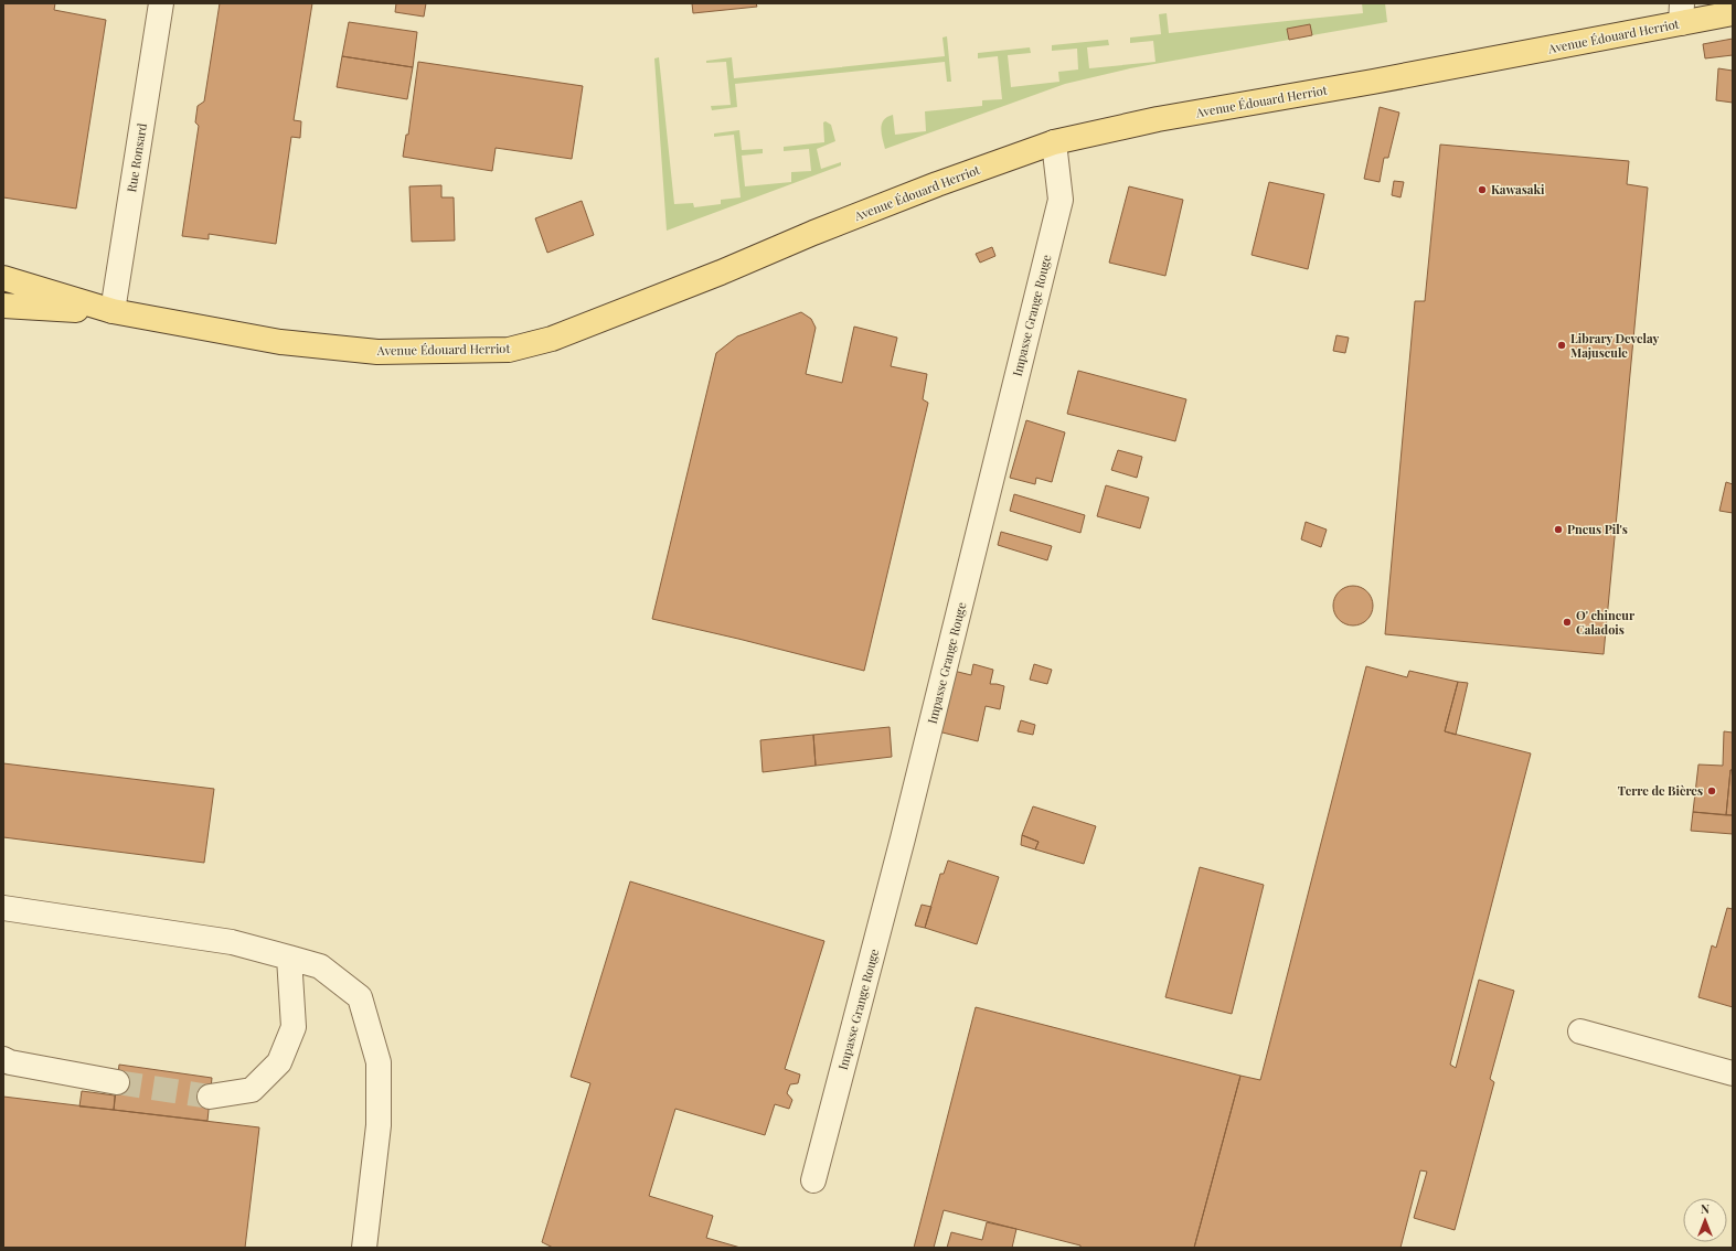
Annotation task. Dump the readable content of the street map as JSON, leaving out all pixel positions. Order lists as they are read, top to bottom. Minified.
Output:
{"streets":{"main road":["Avenue Édouard Herriot"],"street":["Rue Ronsard","Impasse Grange Rouge"]},"crossings":[["Avenue Édouard Herriot","Rue Ronsard"],["Avenue Édouard Herriot","Impasse Grange Rouge"]],"places":["Kawasaki","Library Develay Majuscule","Pneus Pil's","O' chineur Caladois","Terre de Bières"],"north":"top"}
